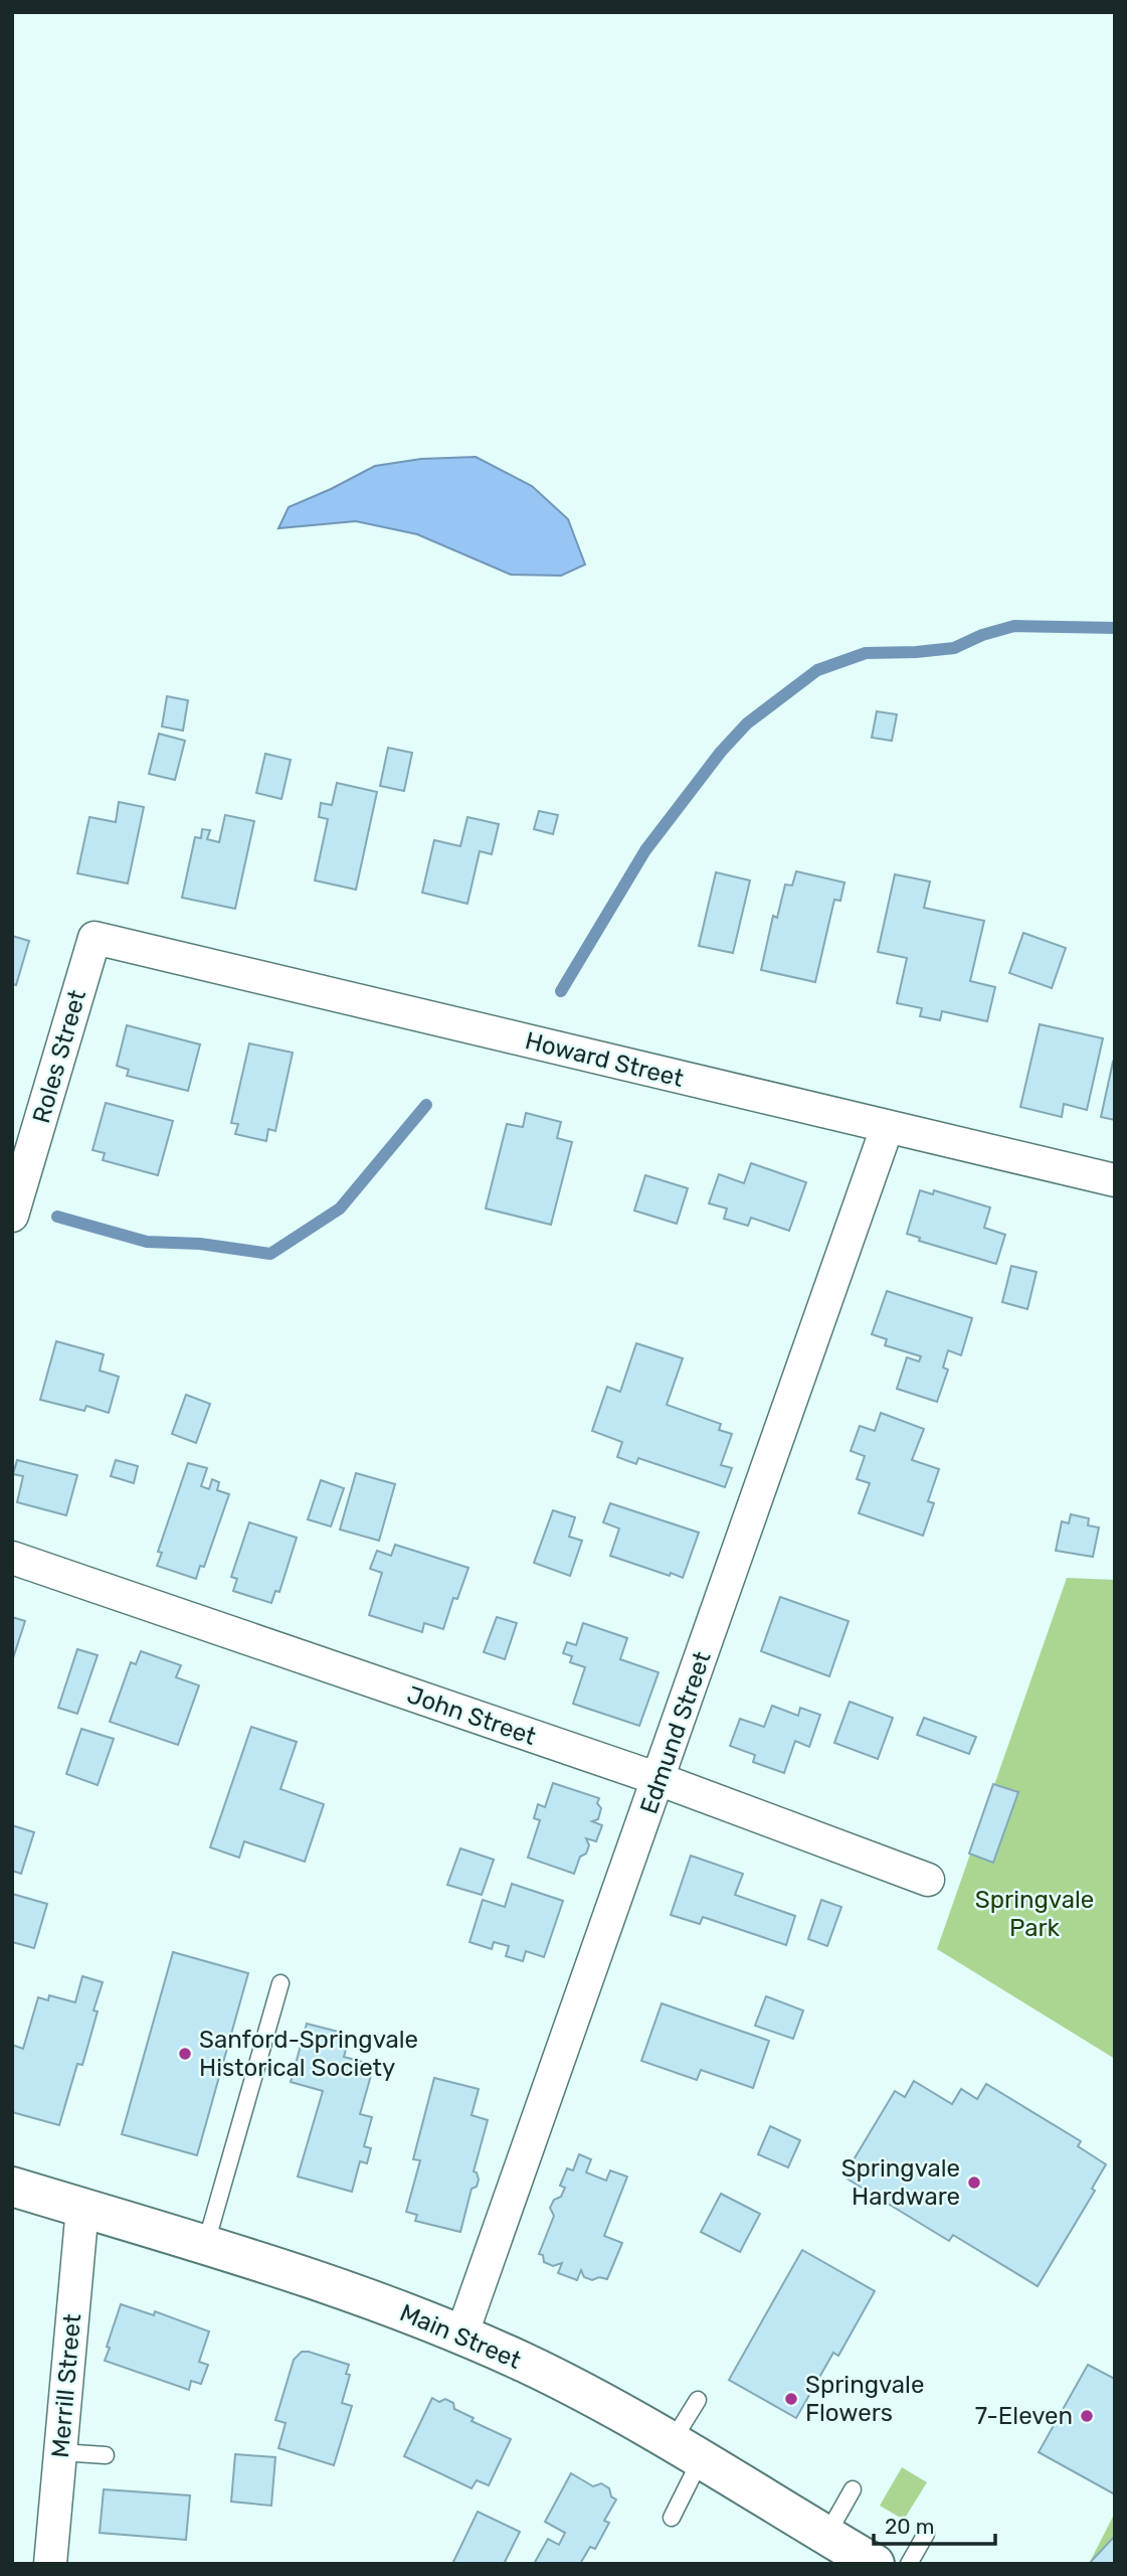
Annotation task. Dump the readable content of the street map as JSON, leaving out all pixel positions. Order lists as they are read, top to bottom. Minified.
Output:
{"streets":{"main road":["Main Street"],"street":["Roles Street","Howard Street","John Street","Edmund Street","Merrill Street"]},"crossings":[["Roles Street","Howard Street"],["Howard Street","Edmund Street"],["John Street","Edmund Street"],["Edmund Street","Main Street"],["Main Street","Merrill Street"]],"parks":["Springvale Park"],"places":["Sanford-Springvale Historical Society","Springvale Hardware","Springvale Flowers","7-Eleven"],"scale_bar":"20 m"}
